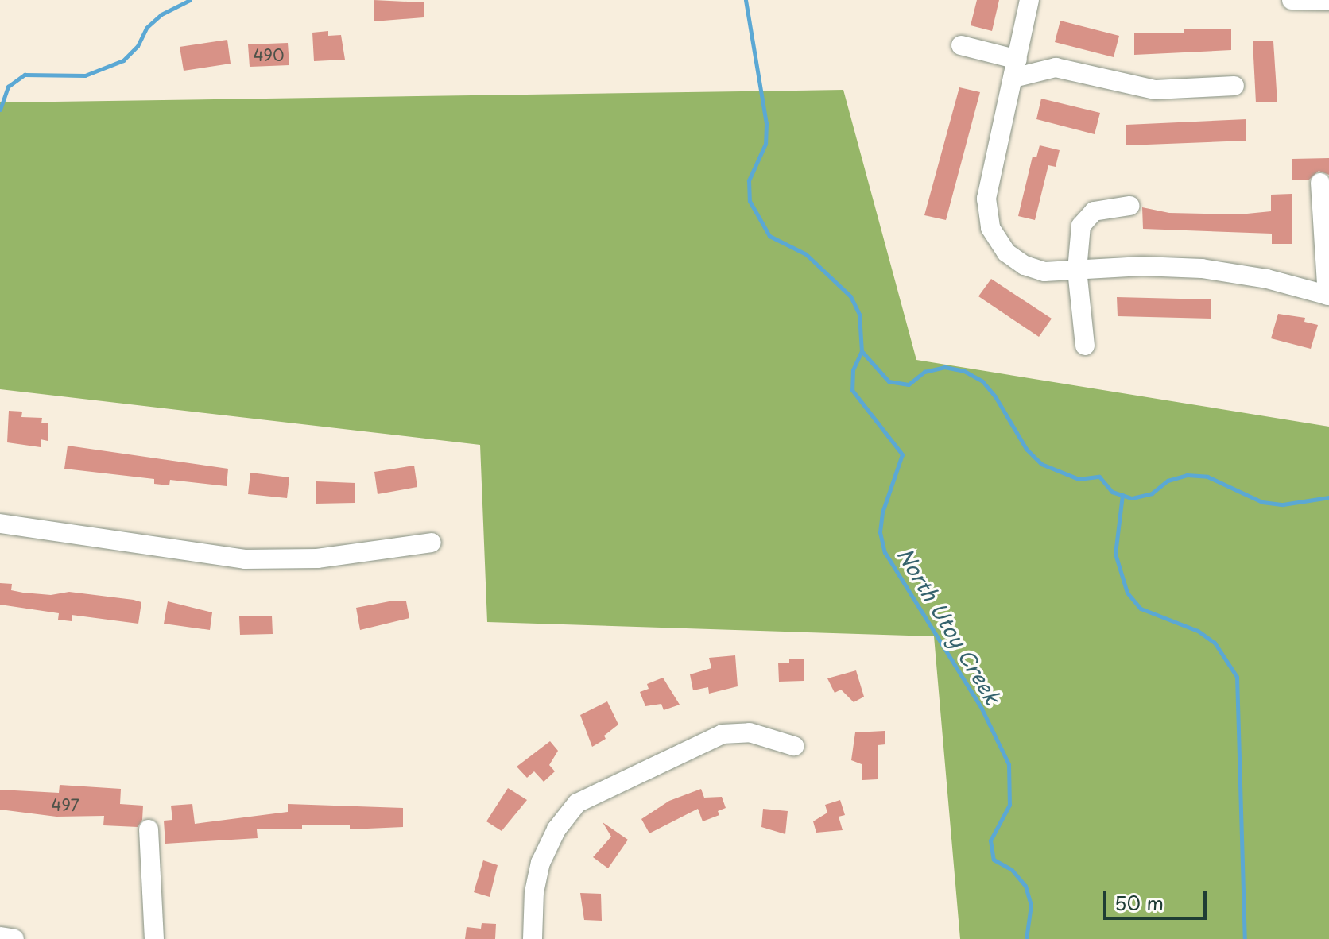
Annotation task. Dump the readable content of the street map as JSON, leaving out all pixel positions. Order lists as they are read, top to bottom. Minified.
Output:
{"water":["North Utoy Creek"],"house_numbers":["490","497"],"scale_bar":"50 m"}
